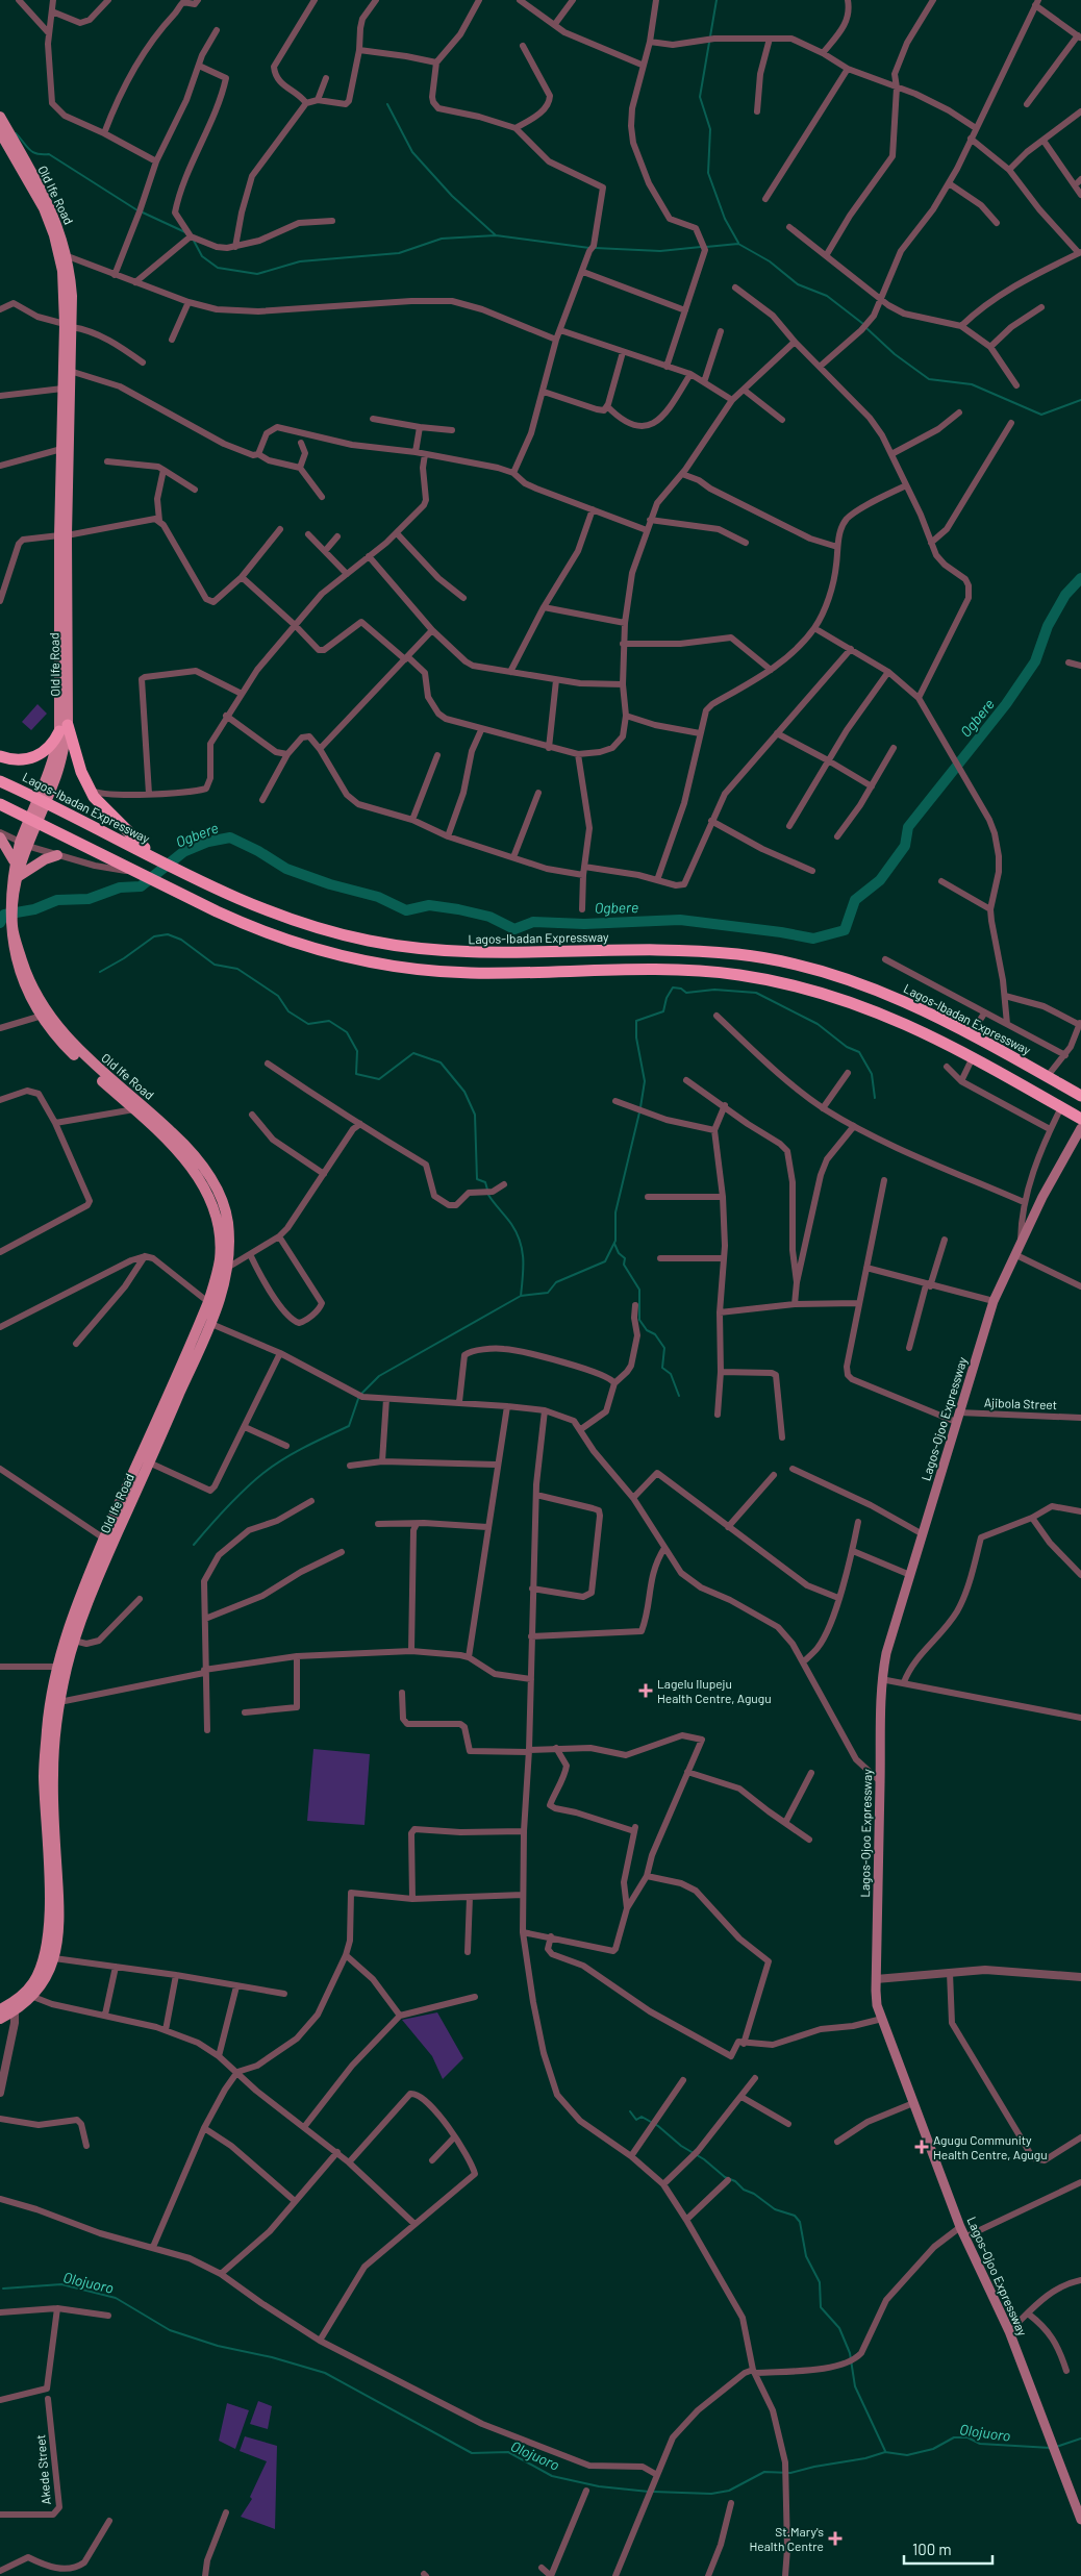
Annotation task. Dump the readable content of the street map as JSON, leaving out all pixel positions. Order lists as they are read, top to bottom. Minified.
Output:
{"streets":{"highway":["Lagos-Ibadan Expressway"],"main road":["Old Ife Road","Lagos-Ojoo Expressway"],"street":["Ajibola Street","Akede Street"]},"crossings":[["Ajibola Street","Lagos-Ojoo Expressway"]],"water":["Ogbere","Olojuoro"],"places":{"health":["Lagelu Ilupeju Health Centre, Agugu","Agugu Community Health Centre, Agugu","St.Mary's Health Centre"]},"scale_bar":"100 m"}
